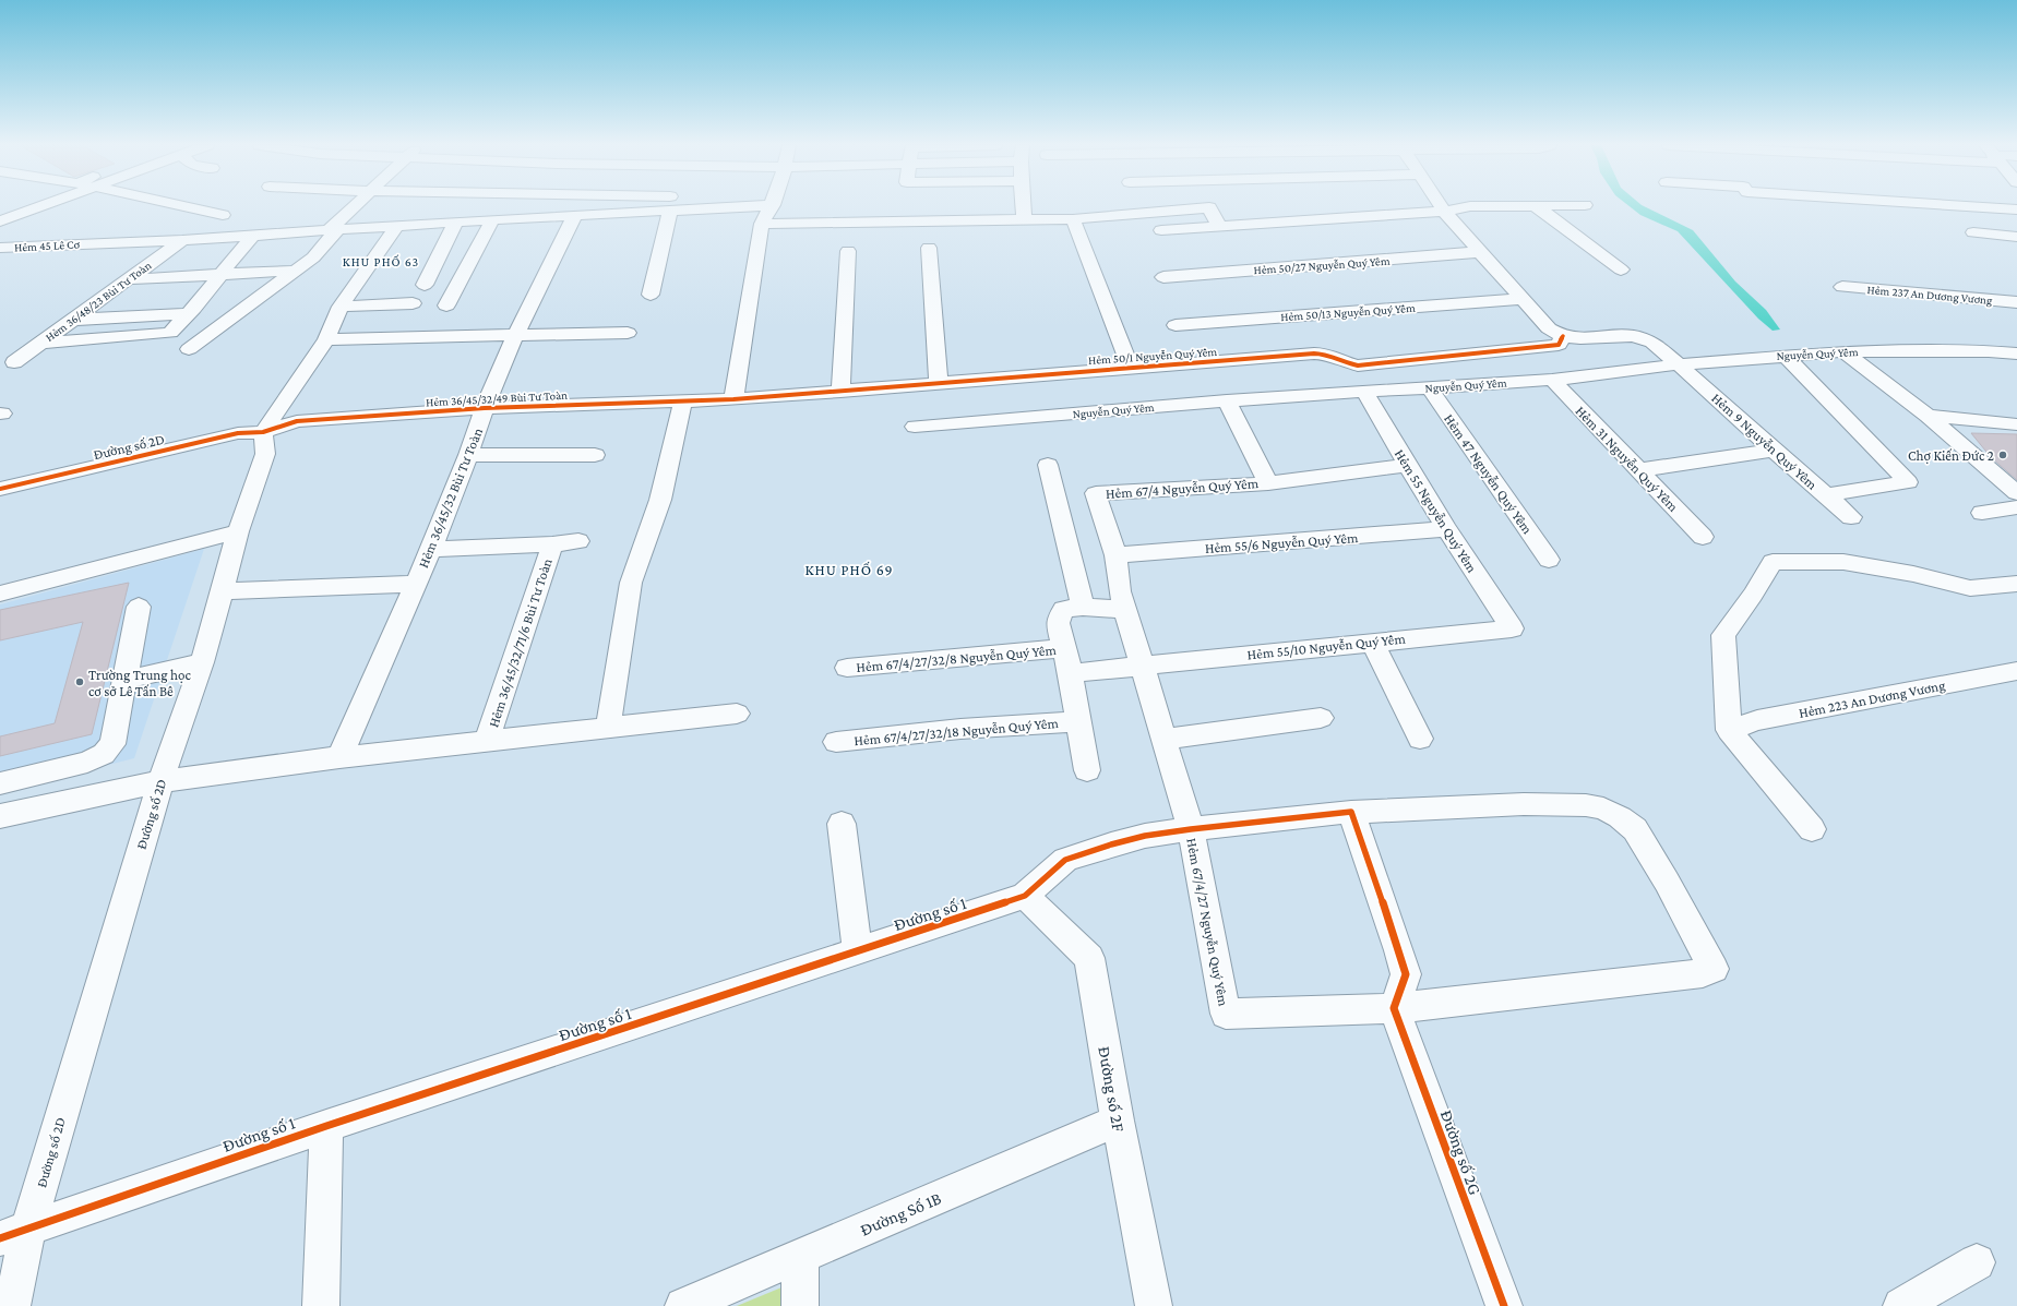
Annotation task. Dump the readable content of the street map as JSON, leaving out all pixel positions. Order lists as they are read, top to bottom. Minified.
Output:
{"streets":{"street":["Hẻm 45 Lê Cơ","Hẻm 50/27 Nguyễn Quý Yêm","Hẻm 237 An Dương Vương","Hẻm 36/48/23 Bùi Tư Toàn","Hẻm 50/13 Nguyễn Quý Yêm","Nguyễn Quý Yêm","Hẻm 50/1 Nguyễn Quý Yêm","Hẻm 36/45/32/49 Bùi Tư Toàn","Hẻm 9 Nguyễn Quý Yêm","Đường số 2D","Hẻm 31 Nguyễn Quý Yêm","Hẻm 47 Nguyễn Quý Yêm","Hẻm 67/4 Nguyễn Quý Yêm","Hẻm 36/45/32 Bùi Tư Toàn","Hẻm 55 Nguyễn Quý Yêm","Hẻm 55/6 Nguyễn Quý Yêm","Hẻm 36/45/32/71/6 Bùi Tư Toàn","Hẻm 55/10 Nguyễn Quý Yêm","Hẻm 67/4/27/32/8 Nguyễn Quý Yêm","Hẻm 223 An Dương Vương","Hẻm 67/4/27/32/18 Nguyễn Quý Yêm","Đường số 1","Hẻm 67/4/27 Nguyễn Quý Yêm","Đường số 2F","Đường số 2G","Đường Số 1B"]},"crossings":[["Hẻm 45 Lê Cơ","Hẻm 36/48/23 Bùi Tư Toàn"],["Hẻm 45 Lê Cơ","Hẻm 36/45/32 Bùi Tư Toàn"],["Nguyễn Quý Yêm","Hẻm 9 Nguyễn Quý Yêm"],["Nguyễn Quý Yêm","Hẻm 31 Nguyễn Quý Yêm"],["Nguyễn Quý Yêm","Hẻm 47 Nguyễn Quý Yêm"],["Nguyễn Quý Yêm","Hẻm 55 Nguyễn Quý Yêm"],["Hẻm 50/1 Nguyễn Quý Yêm","Hẻm 36/45/32/49 Bùi Tư Toàn"],["Hẻm 50/1 Nguyễn Quý Yêm","Hẻm 9 Nguyễn Quý Yêm"],["Hẻm 36/45/32/49 Bùi Tư Toàn","Đường số 2D"],["Hẻm 36/45/32/49 Bùi Tư Toàn","Hẻm 36/45/32 Bùi Tư Toàn"],["Đường số 2D","Đường số 1"],["Hẻm 67/4 Nguyễn Quý Yêm","Hẻm 55 Nguyễn Quý Yêm"],["Hẻm 67/4 Nguyễn Quý Yêm","Hẻm 67/4/27 Nguyễn Quý Yêm"],["Hẻm 55 Nguyễn Quý Yêm","Hẻm 55/6 Nguyễn Quý Yêm"],["Hẻm 55 Nguyễn Quý Yêm","Hẻm 55/10 Nguyễn Quý Yêm"],["Hẻm 55/6 Nguyễn Quý Yêm","Hẻm 67/4/27 Nguyễn Quý Yêm"],["Hẻm 55/10 Nguyễn Quý Yêm","Hẻm 67/4/27 Nguyễn Quý Yêm"],["Đường số 1","Hẻm 67/4/27 Nguyễn Quý Yêm"],["Đường số 1","Đường số 2F"],["Đường số 1","Đường số 2G"],["Hẻm 67/4/27 Nguyễn Quý Yêm","Đường số 2G"],["Đường số 2F","Đường Số 1B"]],"districts":["KHU PHỐ 63","KHU PHỐ 69"],"places":["Chợ Kiến Đức 2","Trường Trung học cơ sở Lê Tấn Bê"]}
